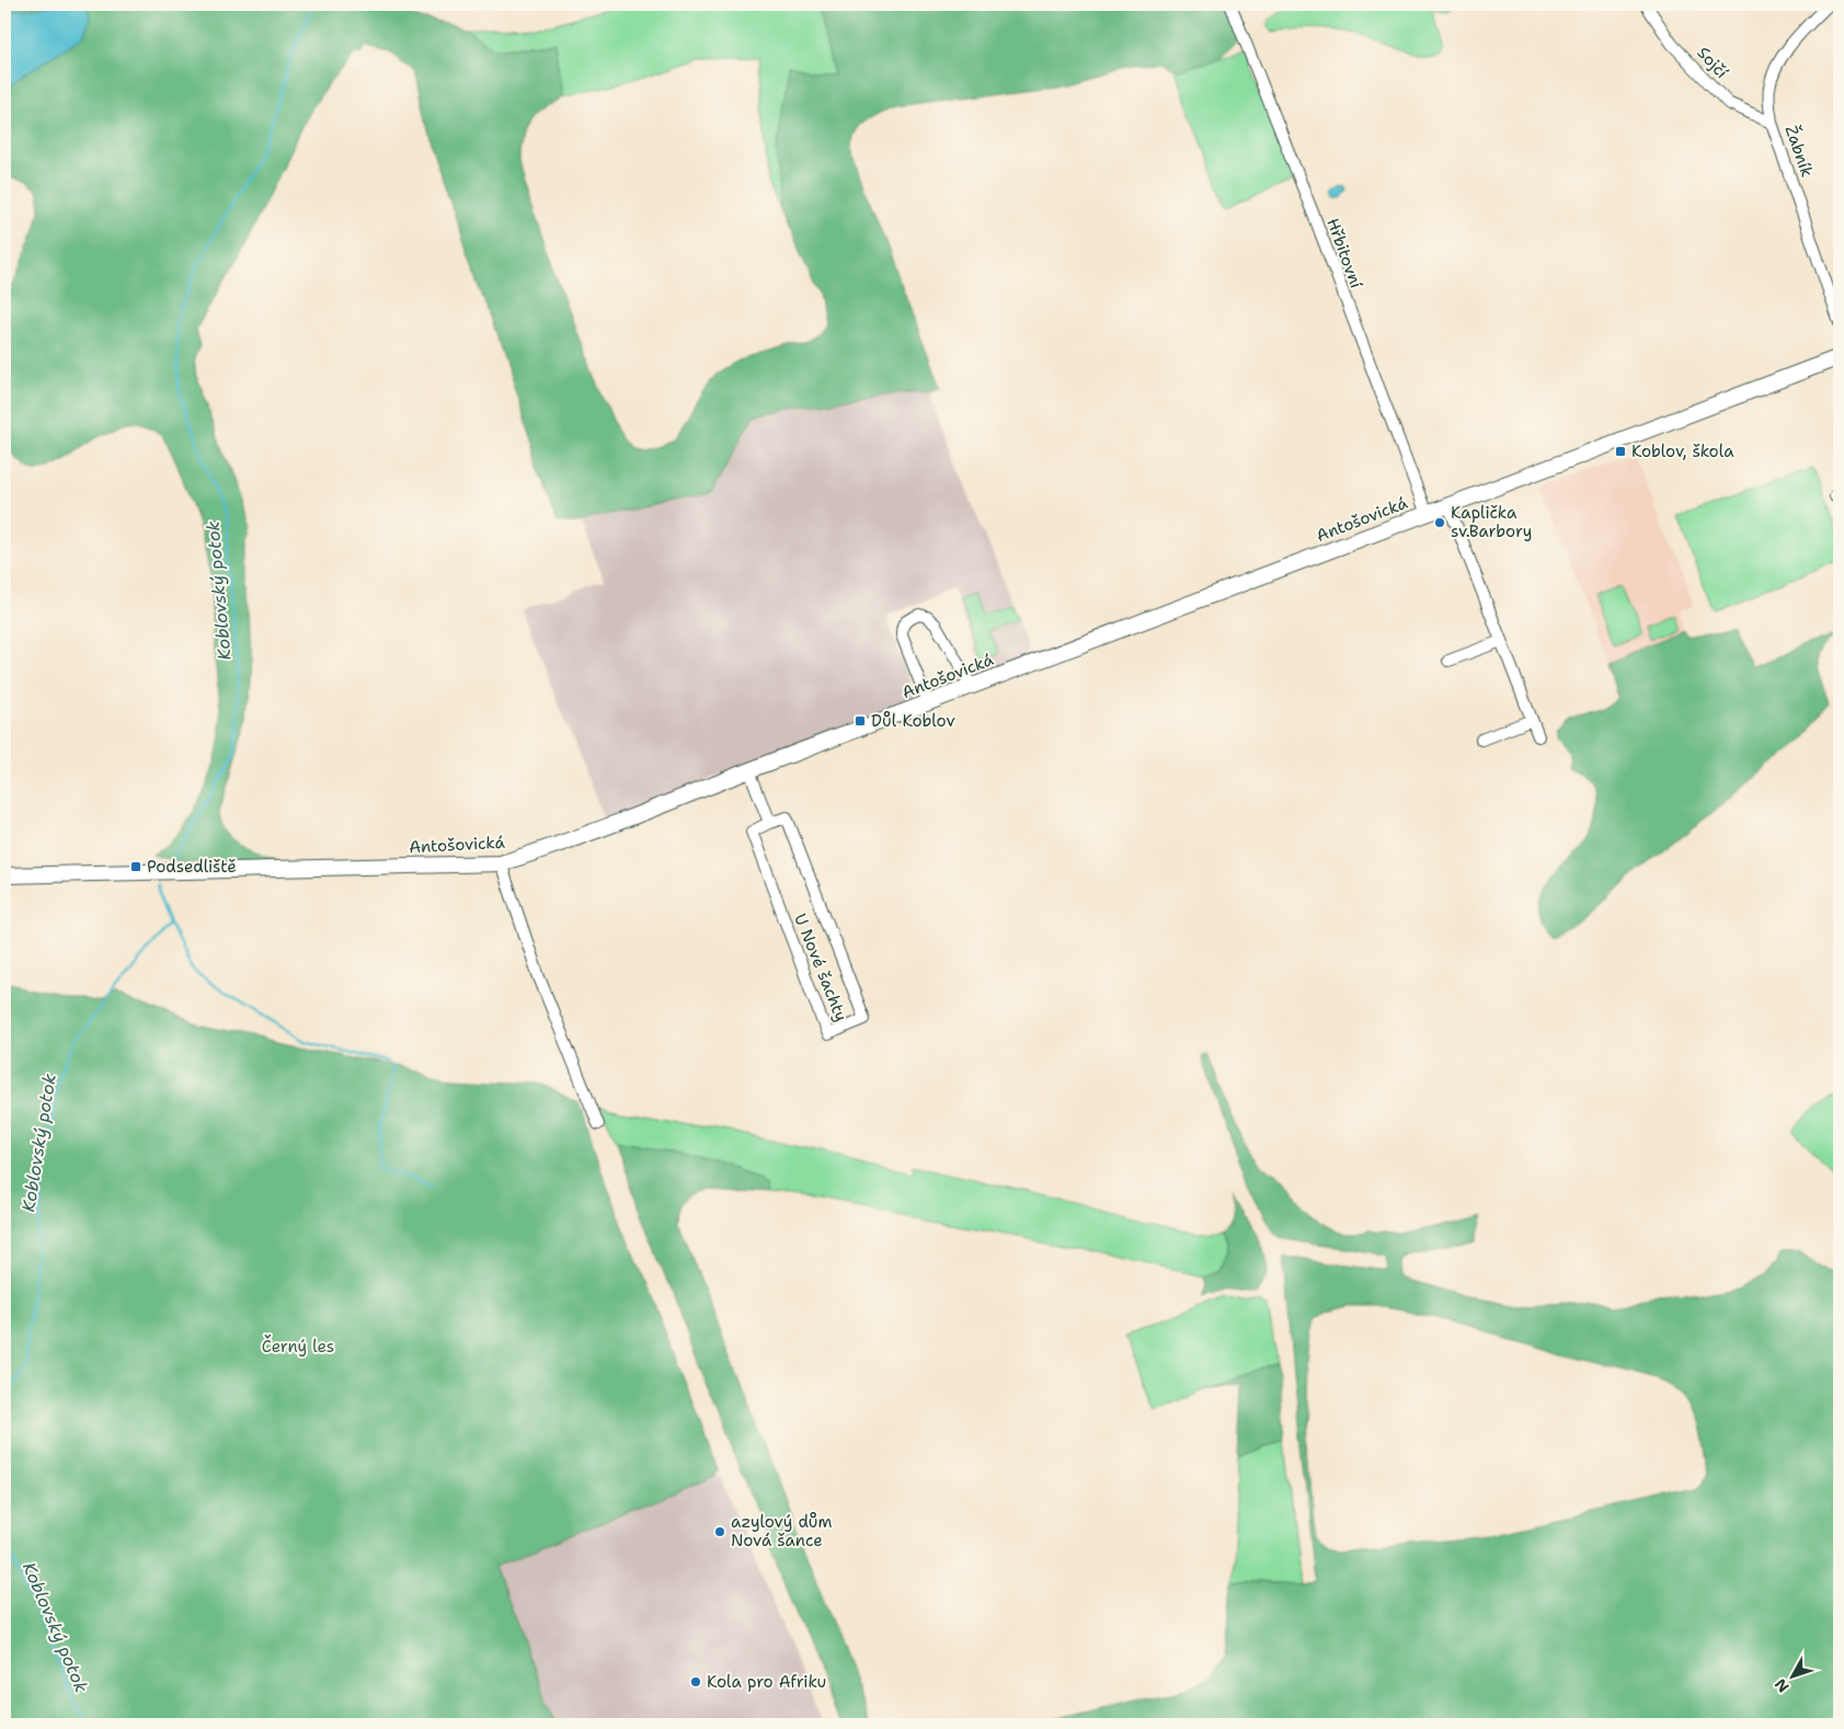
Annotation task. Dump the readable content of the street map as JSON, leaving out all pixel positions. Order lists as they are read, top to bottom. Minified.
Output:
{"streets":{"street":["Sojčí","Žabník","Hřbitovní","Antošovická","U Nové šachty"]},"crossings":[["Sojčí","Žabník"],["Hřbitovní","Antošovická"]],"water":["Koblovský potok"],"parks":["Černý les"],"places":{"transit":["Koblov, škola","Důl Koblov","Podsedliště"],"other":["Kaplička sv.Barbory","azylový dům Nová šance","Kola pro Afriku"]},"north":"bottom left"}
